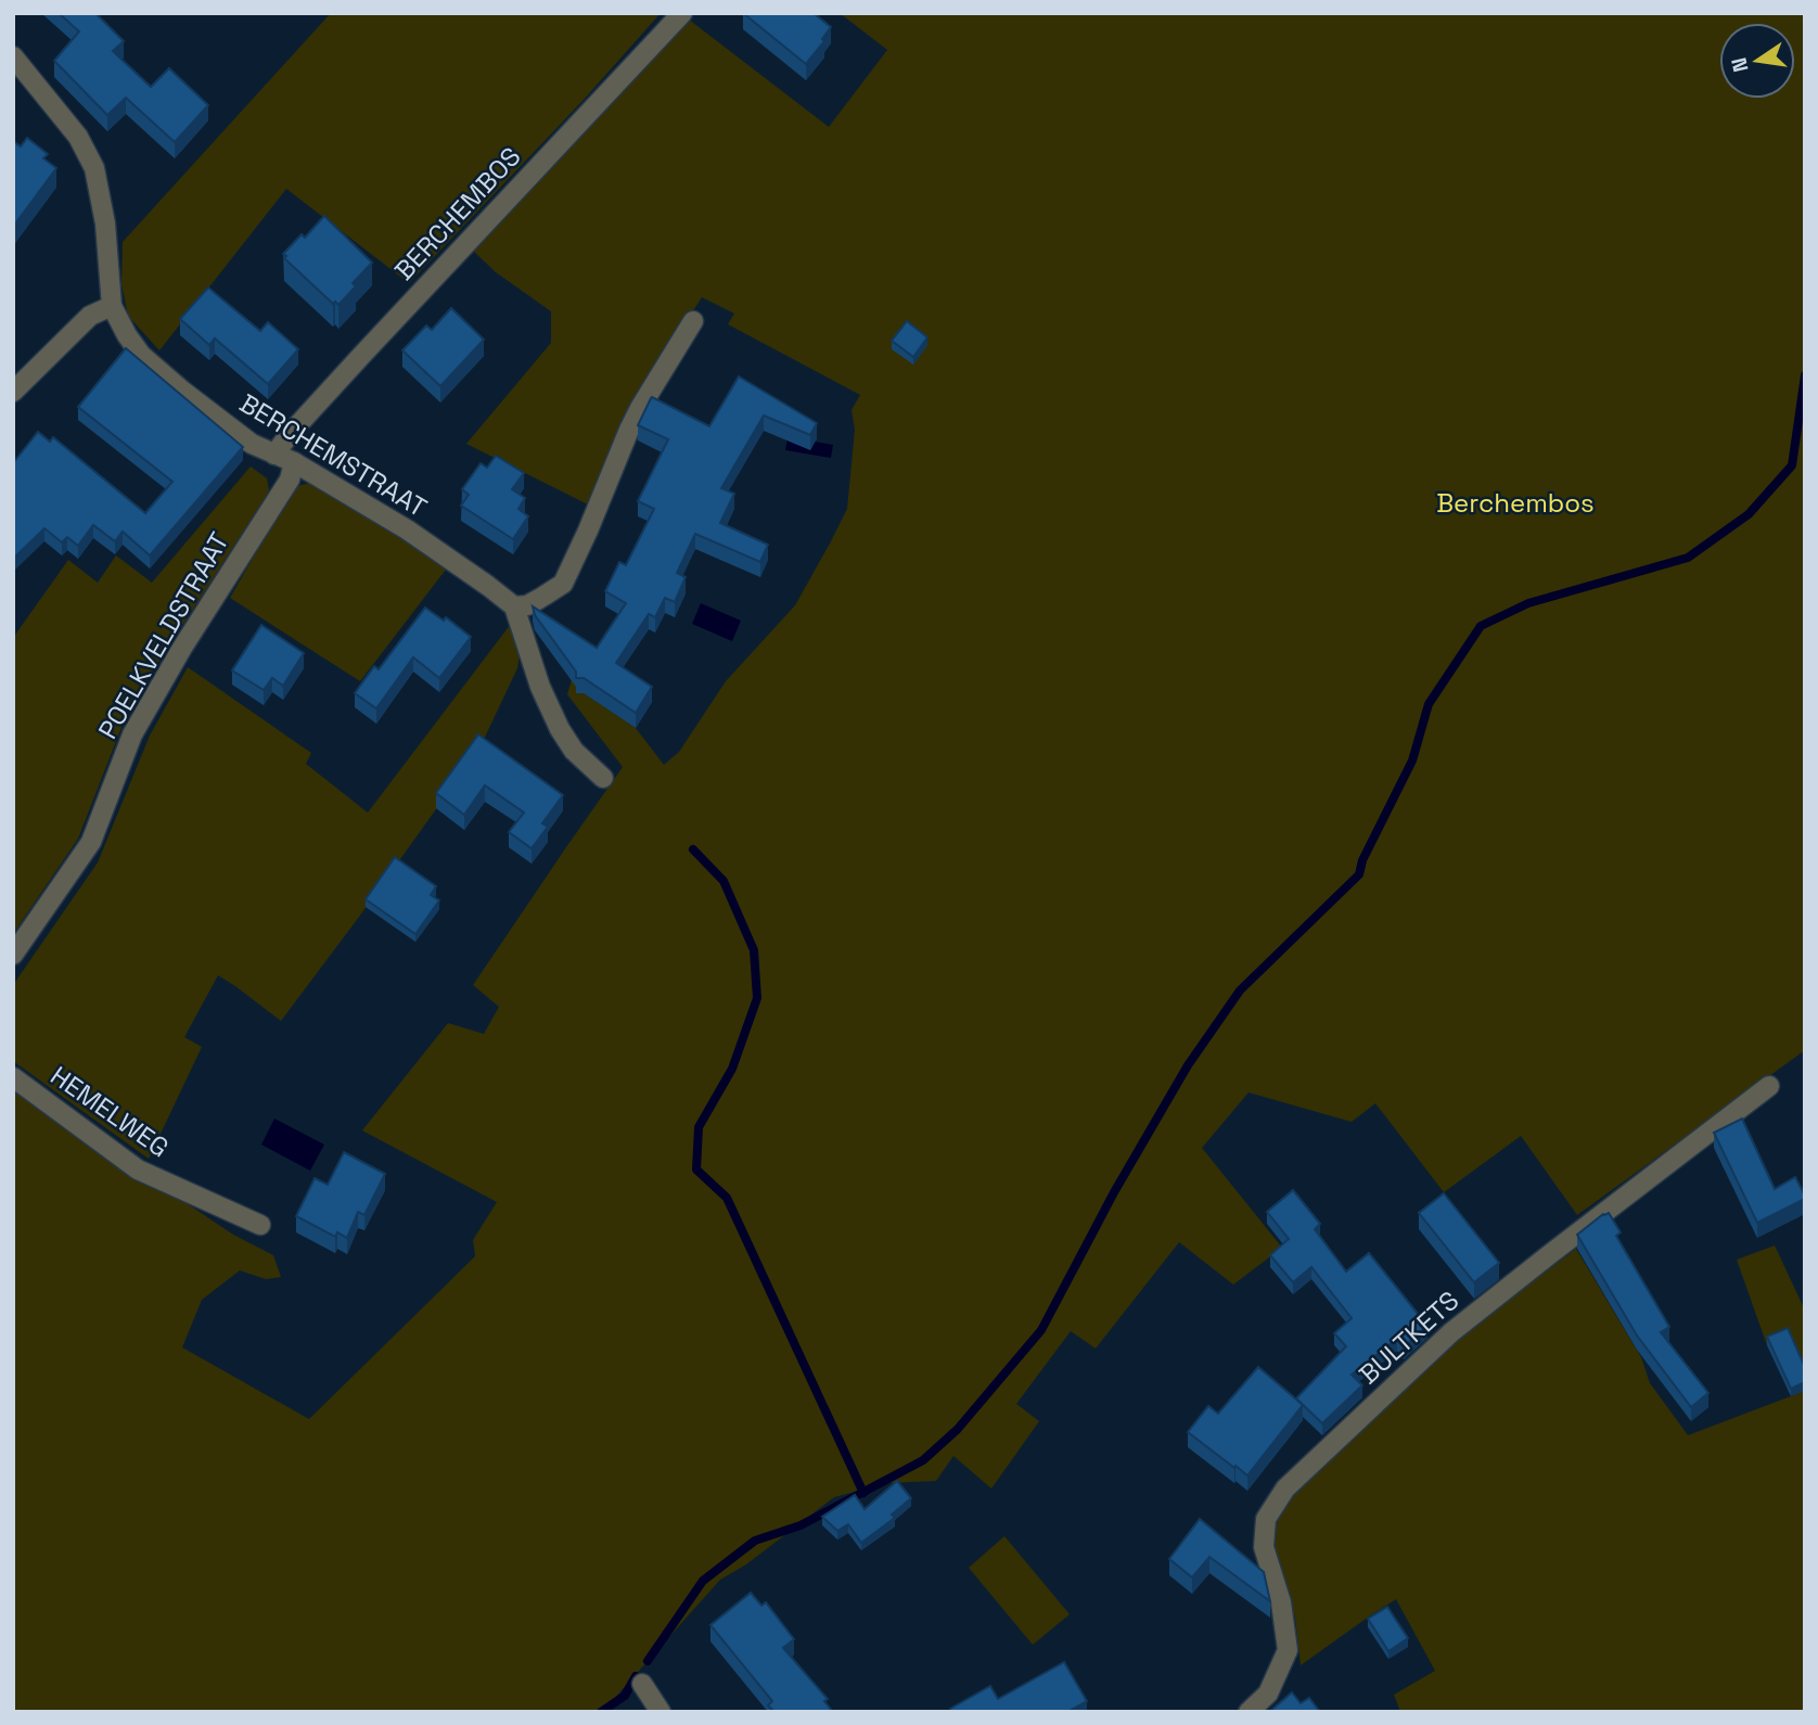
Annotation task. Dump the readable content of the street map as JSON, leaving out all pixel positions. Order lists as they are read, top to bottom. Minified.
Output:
{"streets":{"street":["BERCHEMBOS","BERCHEMSTRAAT","POELKVELDSTRAAT","HEMELWEG","BULTKETS"]},"crossings":[["BERCHEMBOS","BERCHEMSTRAAT"],["BERCHEMSTRAAT","POELKVELDSTRAAT"]],"parks":["Berchembos"],"north":"left"}
